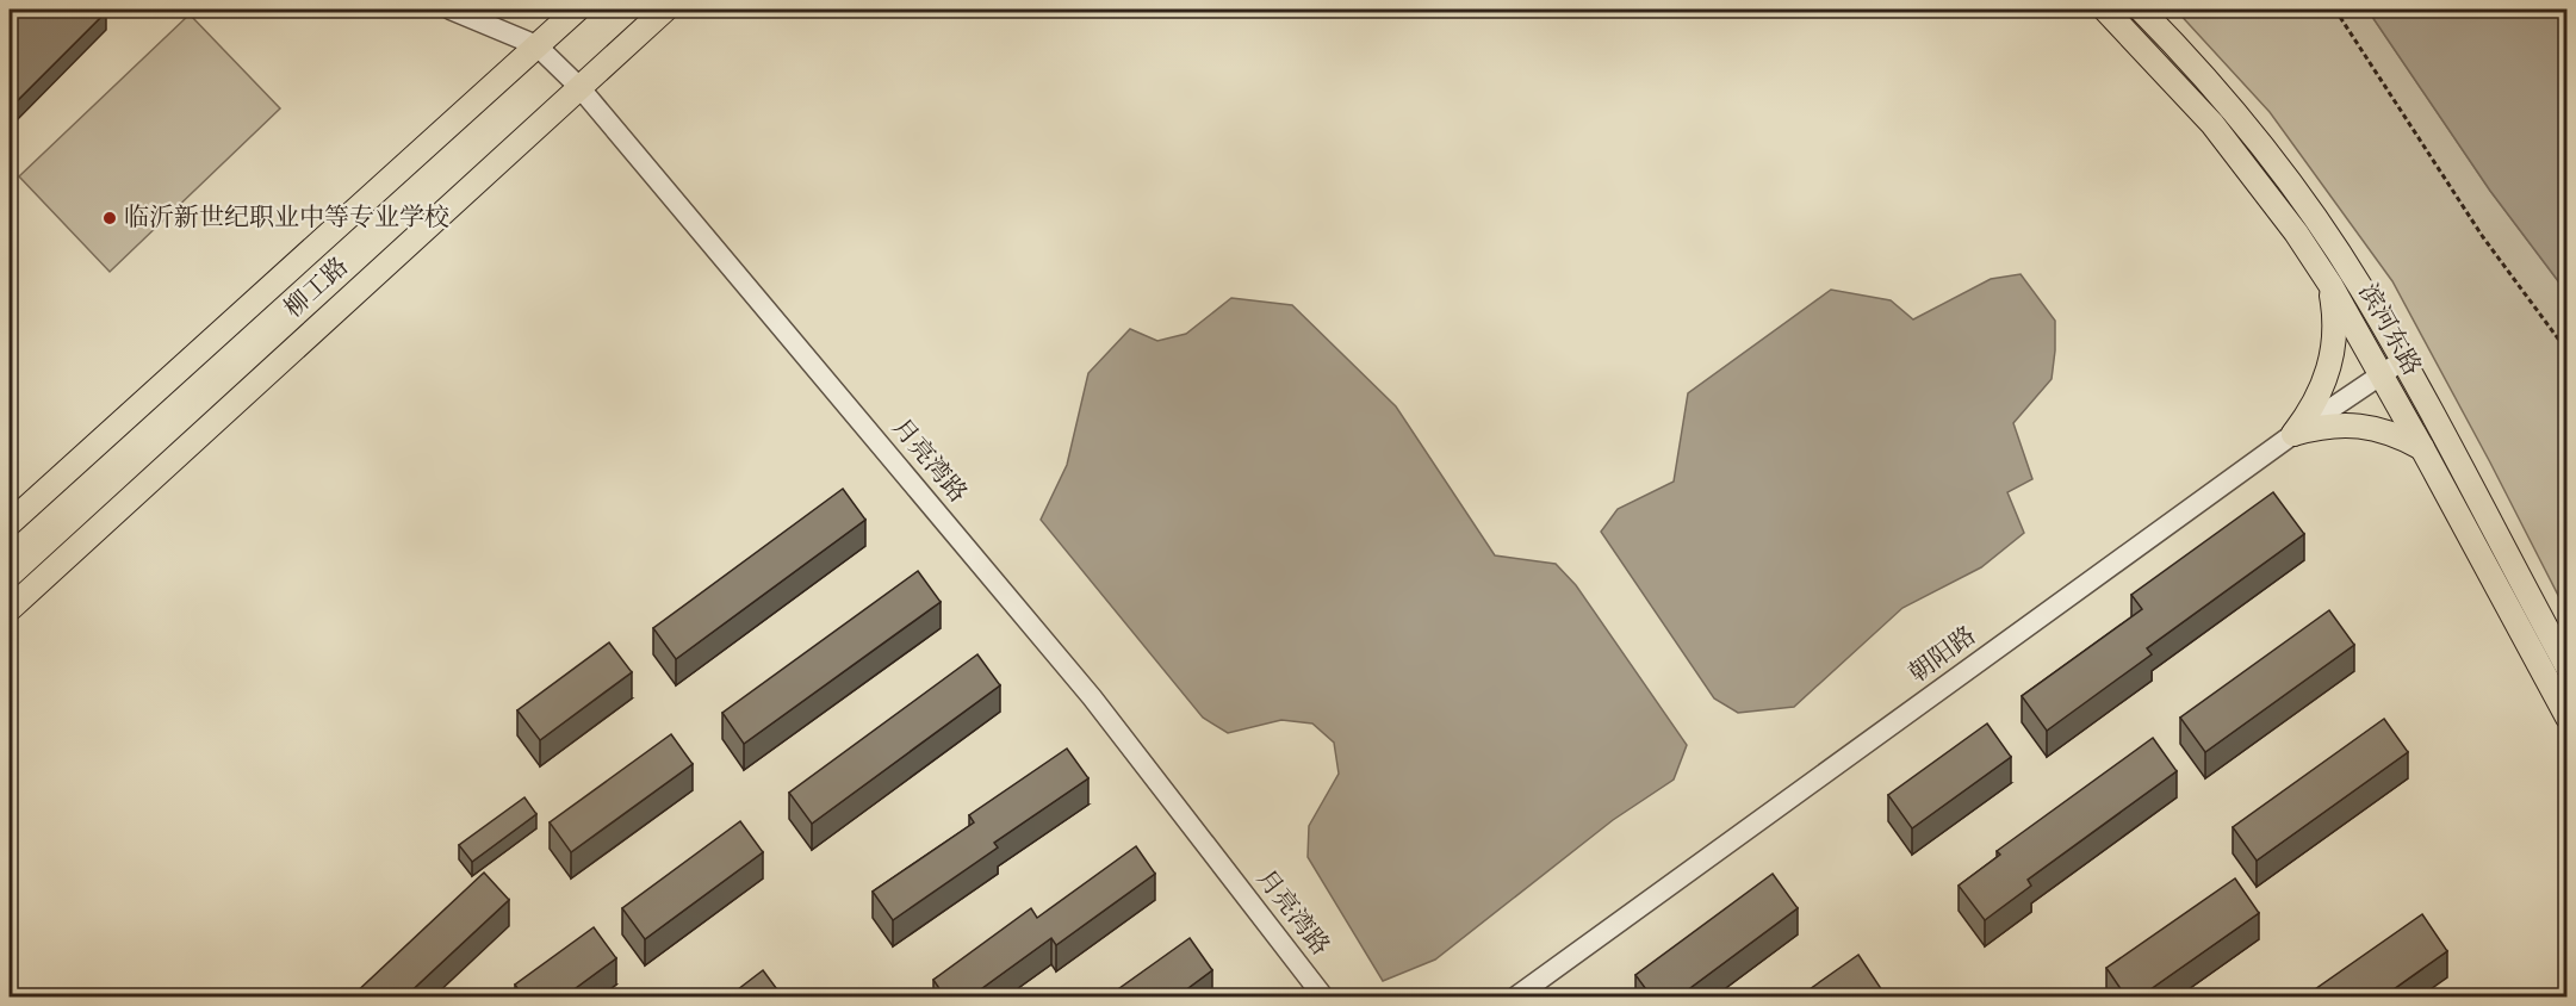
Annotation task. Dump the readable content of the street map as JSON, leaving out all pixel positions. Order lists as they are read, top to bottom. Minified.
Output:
{"streets":{"main road":["柳工路","滨河东路"],"street":["月亮湾路","朝阳路"]},"crossings":[["柳工路","月亮湾路"],["滨河东路","朝阳路"]],"places":["临沂新世纪职业中等专业学校"]}
